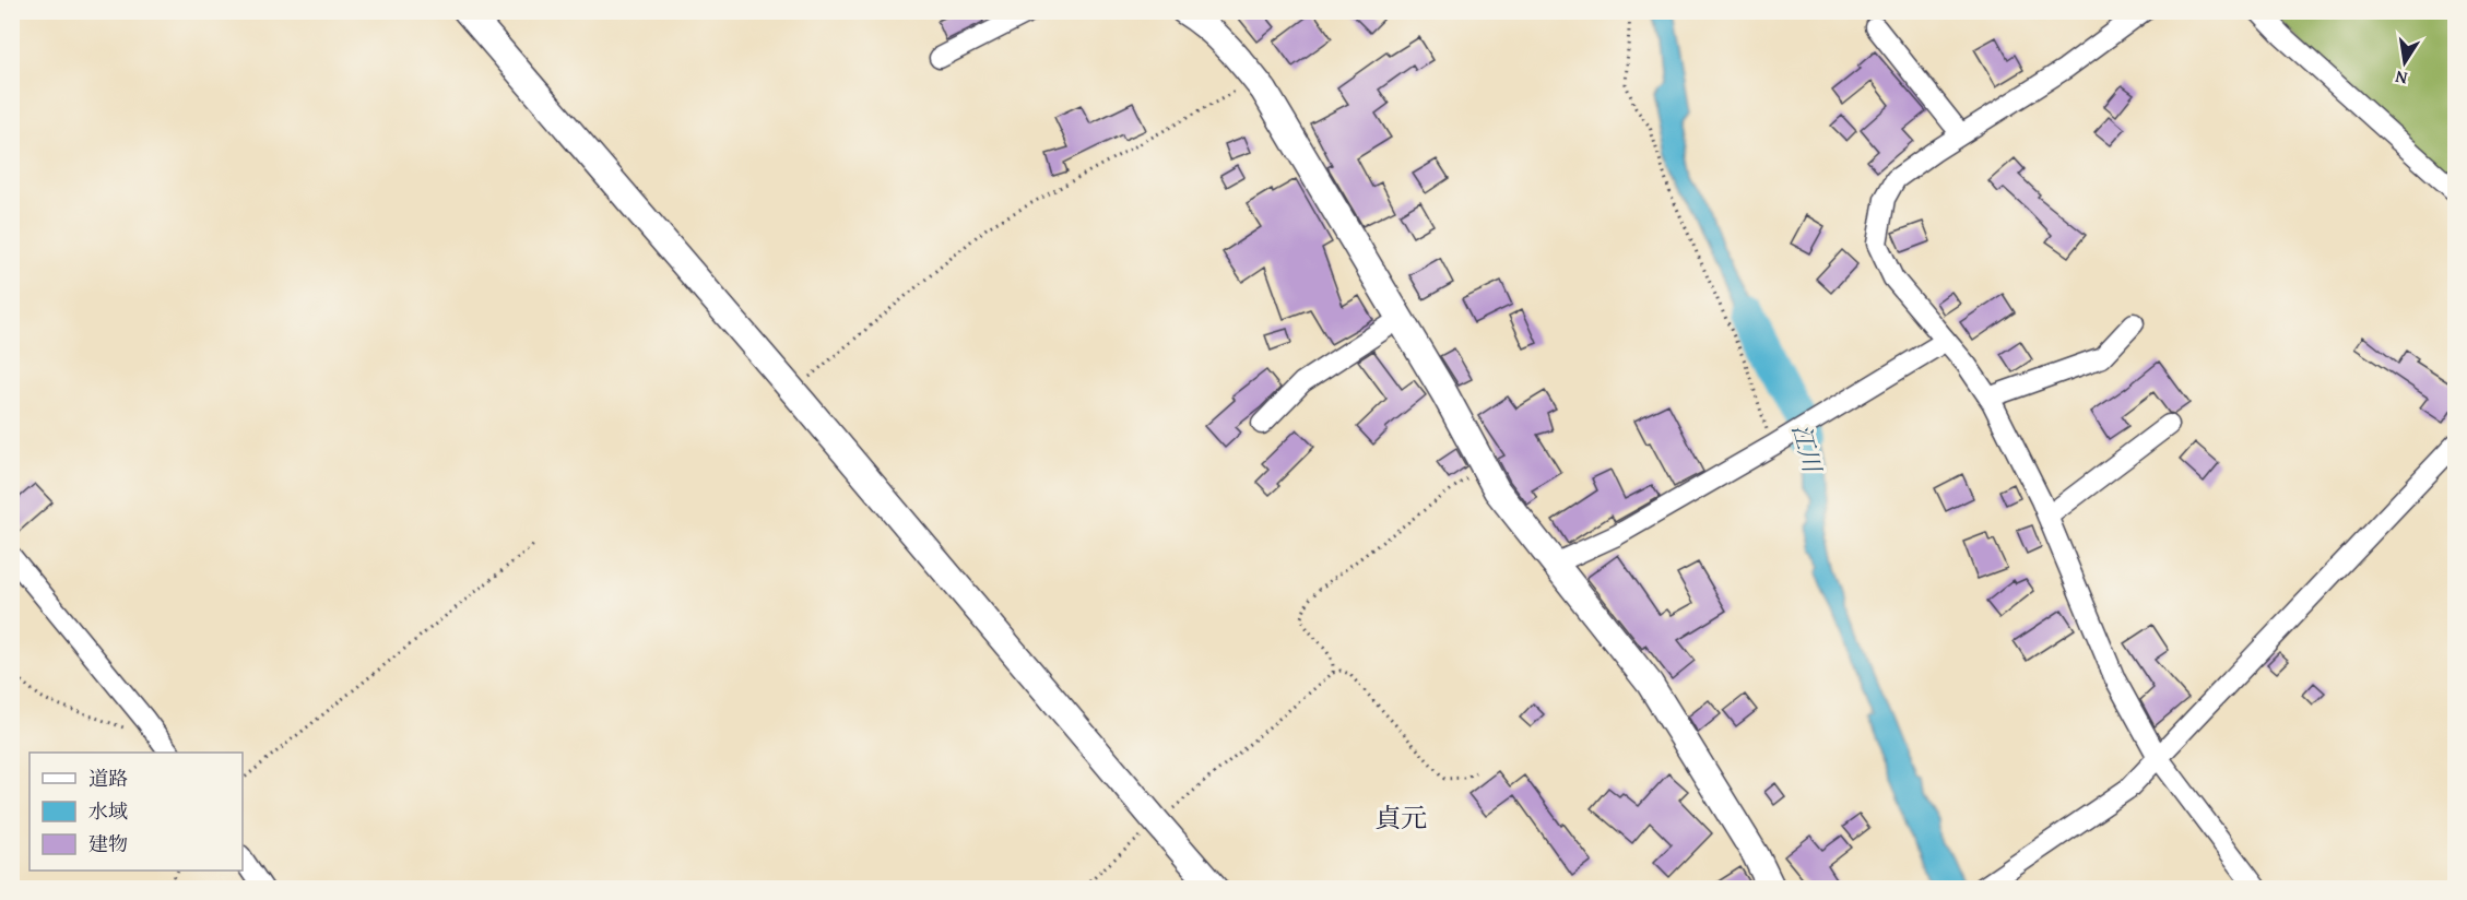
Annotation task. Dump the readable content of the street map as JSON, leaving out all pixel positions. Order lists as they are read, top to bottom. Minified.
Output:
{"districts":["貞元"],"water":["江川"],"legend":["道路","水域","建物"],"north":"bottom"}
